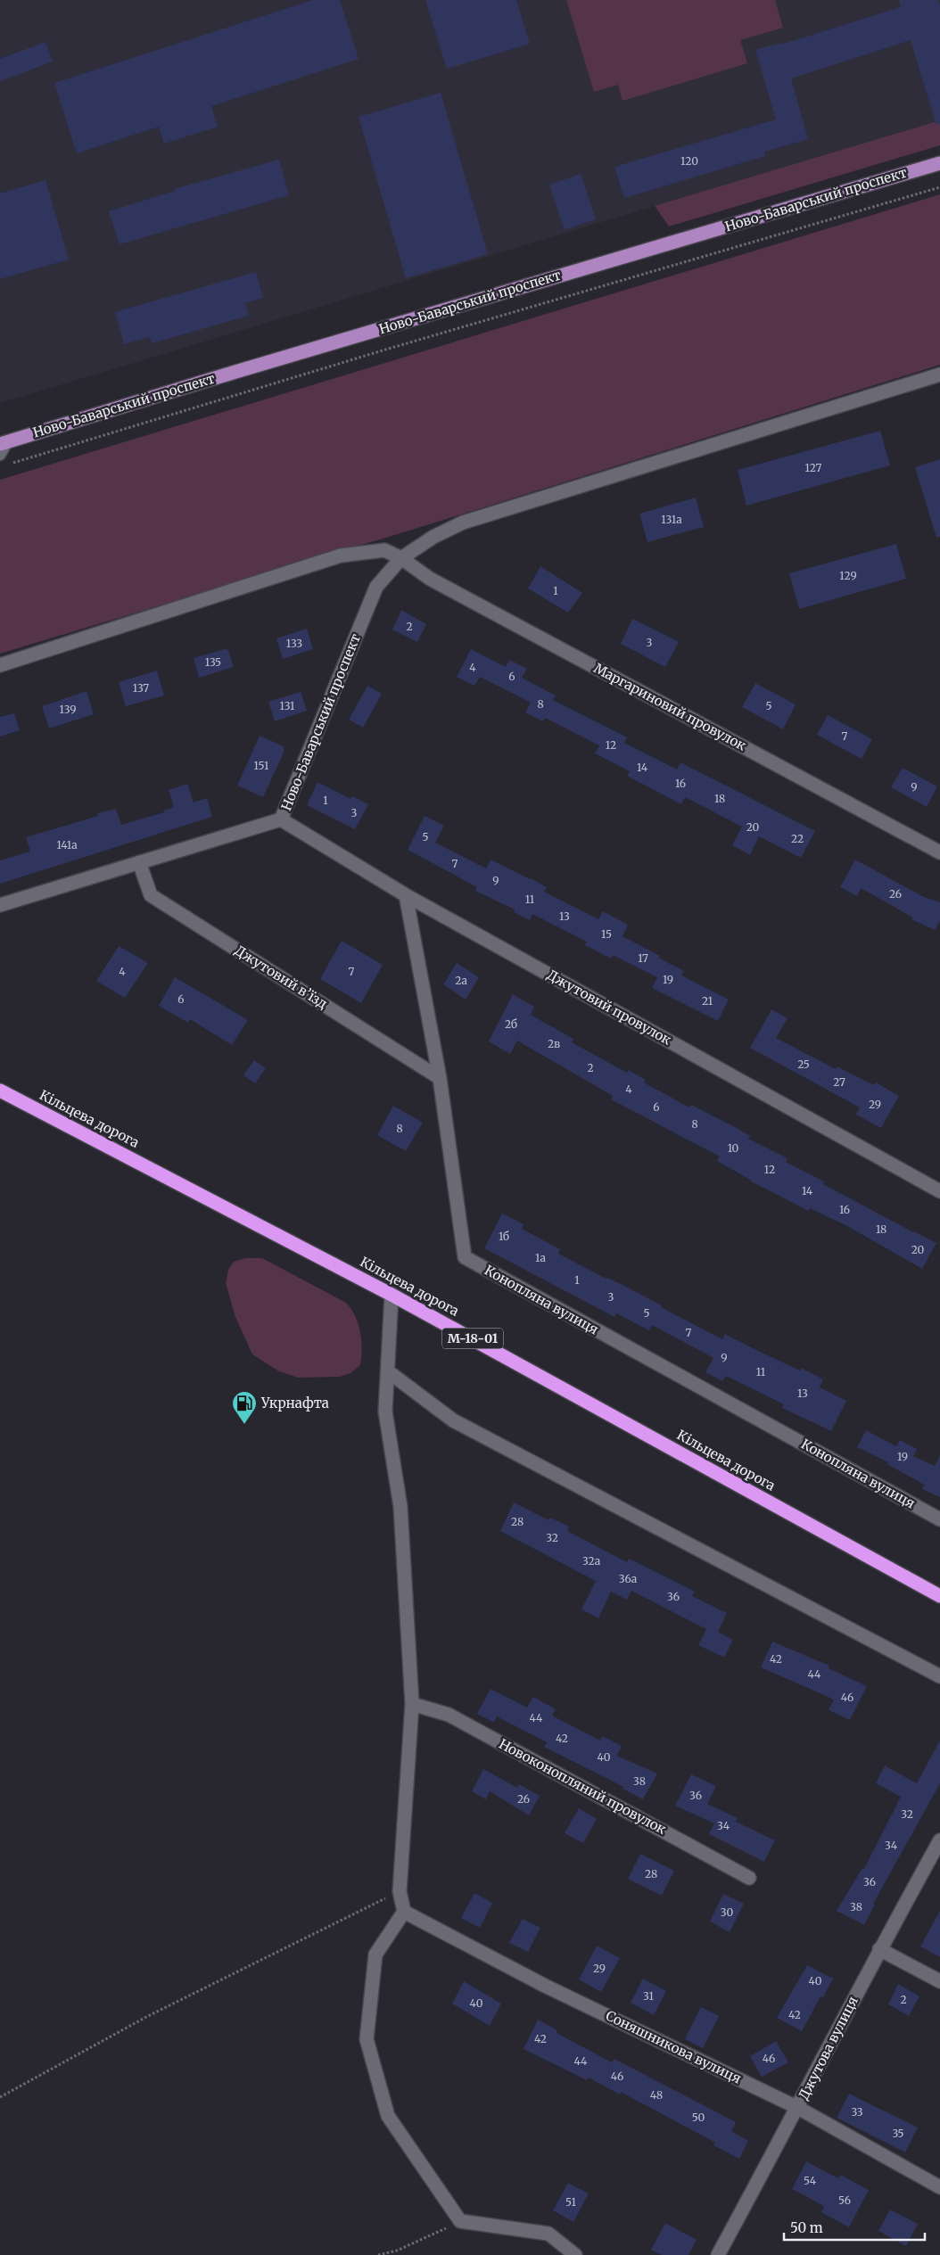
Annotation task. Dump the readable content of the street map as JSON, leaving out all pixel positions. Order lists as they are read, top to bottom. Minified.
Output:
{"streets":{"highway":["Кільцева дорога","М-18-01"],"main road":["Ново-Баварський проспект"],"street":["Маргариновий провулок","Джутовий в’їзд","Джутовий провулок","Конопляна вулиця","Новоконопляний провулок","Соняшникова вулиця","Джутова вулиця"]},"crossings":[["Ново-Баварський проспект","Маргариновий провулок"],["Ново-Баварський проспект","Джутовий в’їзд"],["Ново-Баварський проспект","Джутовий провулок"],["Джутовий в’їзд","Конопляна вулиця"],["Джутовий провулок","Конопляна вулиця"],["Соняшникова вулиця","Джутова вулиця"]],"places":{"fuel station":["Укрнафта"]},"house_numbers":["120","127","131а","129","1","2","3","133","135","4","6","137","8","131","5","139","7","12","151","14","16","9","18","1","3","20","5","22","141а","7","9","26","11","13","15","17","4","7","19","2а","6","21","2б","2в","25","2","27","4","29","6","8","8","10","12","14","16","18","1б","20","1а","1","3","5","7","9","11","13","19","28","32","32а","36а","36","42","44","46","44","42","40","38","36","26","32","34","34","28","36","38","30","29","40","31","2","40","42","42","46","44","46","48","33","50","35","54","56","51"],"scale_bar":"50 m"}
